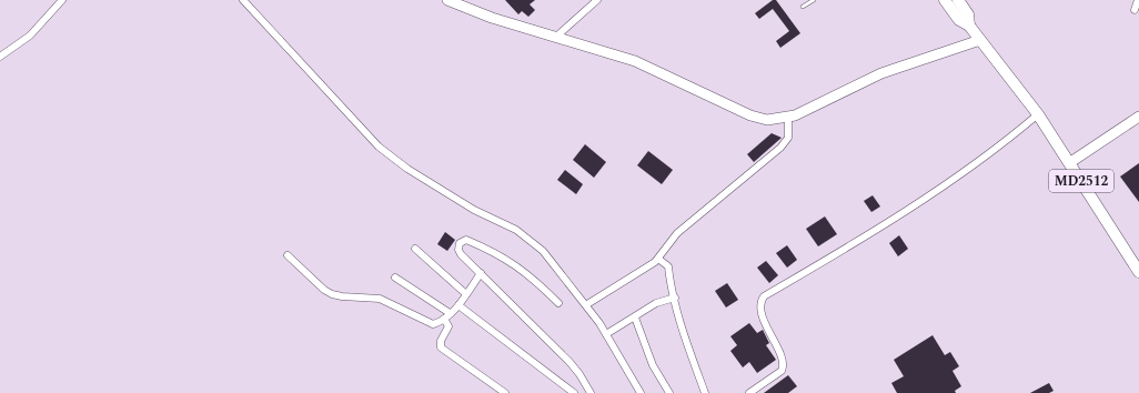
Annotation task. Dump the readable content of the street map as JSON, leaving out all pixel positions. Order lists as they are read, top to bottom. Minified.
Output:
{"streets":{"main road":["MD2512"]}}
